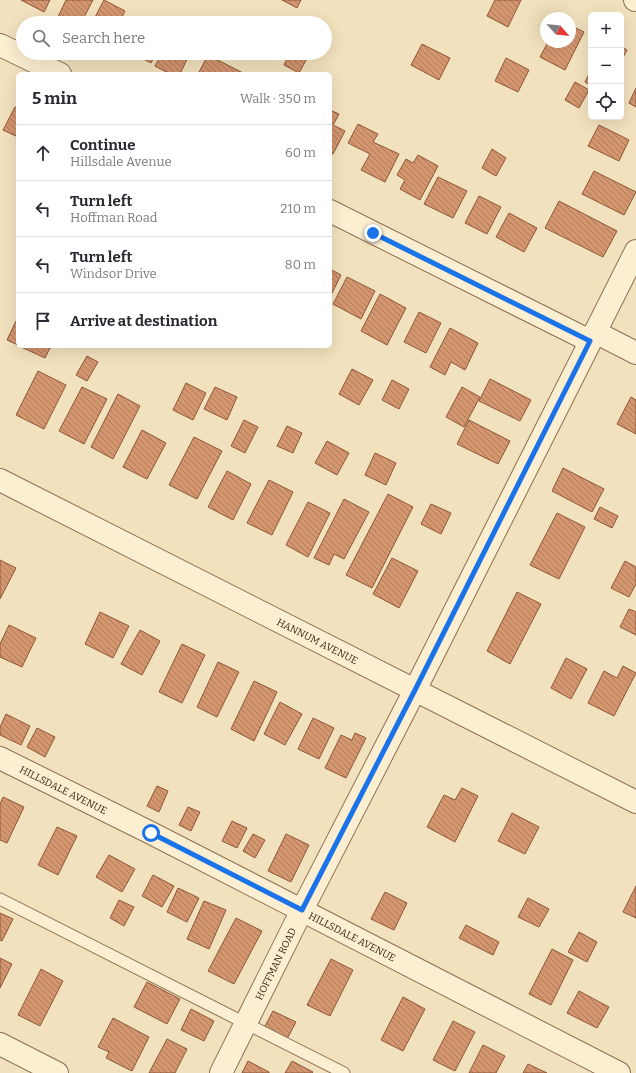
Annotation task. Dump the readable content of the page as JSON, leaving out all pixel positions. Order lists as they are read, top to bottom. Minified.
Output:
{"streets":{"street":["HANNUM AVENUE","HILLSDALE AVENUE","HOFFMAN ROAD"]},"crossings":[["HANNUM AVENUE","HOFFMAN ROAD"],["HILLSDALE AVENUE","HOFFMAN ROAD"]],"north":"bottom right","page":{"map_buttons":["+","−"],"search":"Search here","heading":["5 min","Walk · 350 m"],"list":[["Continue","Hillsdale Avenue","60 m"],["Turn left","Hoffman Road","210 m"],["Turn left","Windsor Drive","80 m"],"Arrive at destination"]}}
